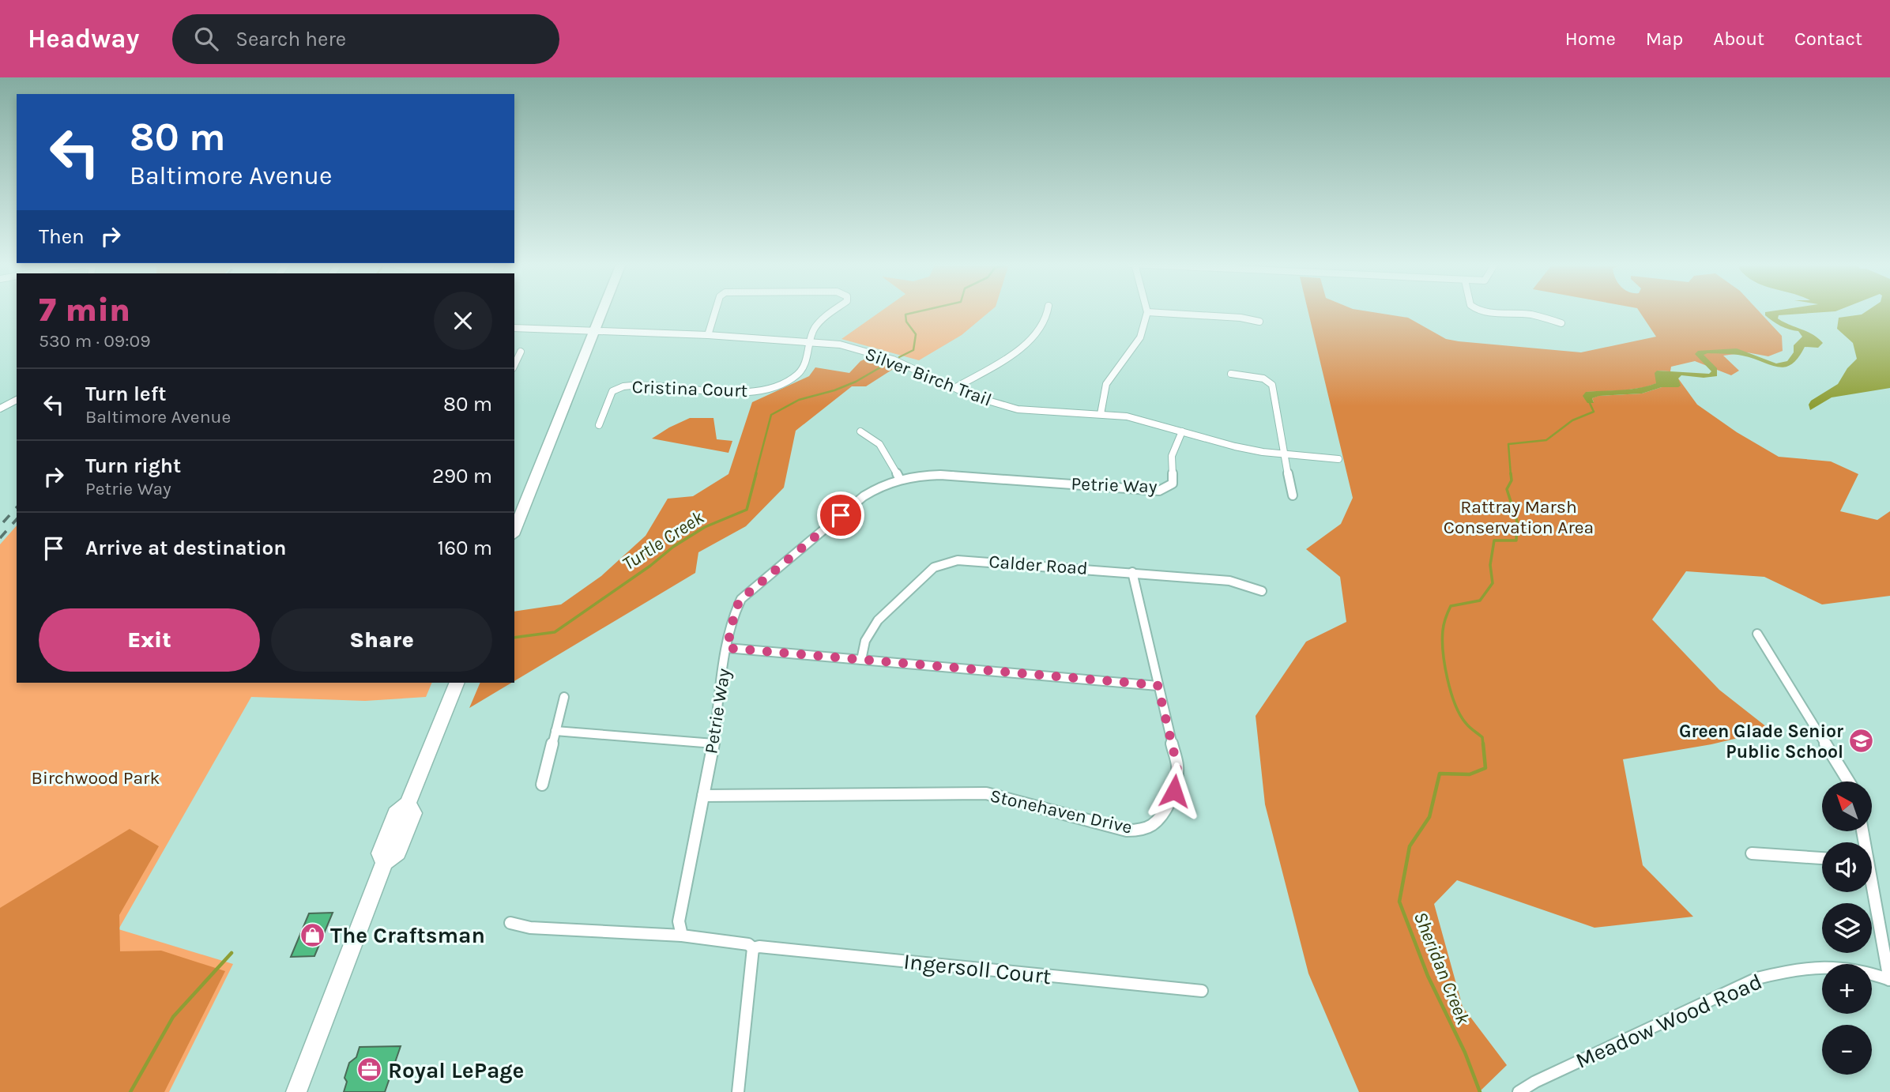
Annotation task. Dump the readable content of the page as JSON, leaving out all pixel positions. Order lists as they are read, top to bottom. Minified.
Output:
{"streets":{"street":["Silver Birch Trail","Cristina Court","Petrie Way","Calder Road","Stonehaven Drive","Ingersoll Court","Meadow Wood Road"]},"crossings":[["Silver Birch Trail","Cristina Court"],["Silver Birch Trail","Petrie Way"],["Petrie Way","Stonehaven Drive"],["Calder Road","Stonehaven Drive"]],"water":["Turtle Creek","Sheridan Creek"],"parks":["Rattray Marsh Conservation Area","Birchwood Park"],"places":{"school or university":["Green Glade Senior Public School"],"shop":["The Craftsman"],"office":["Royal LePage"]},"north":"top left","page":{"header":"Headway","search":"Search here","nav":["Home","Map","About","Contact"],"turn":["80 m","Baltimore Avenue"],"then":"Then","heading":["7 min","530 m · 09:09"],"list":[{"name":"Turn left","note":"Baltimore Avenue","value":"80 m"},{"name":"Turn right","note":"Petrie Way","value":"290 m"},{"name":"Arrive at destination","value":"160 m"}],"buttons":["Exit","Share"],"map_buttons":["+","−"]}}
